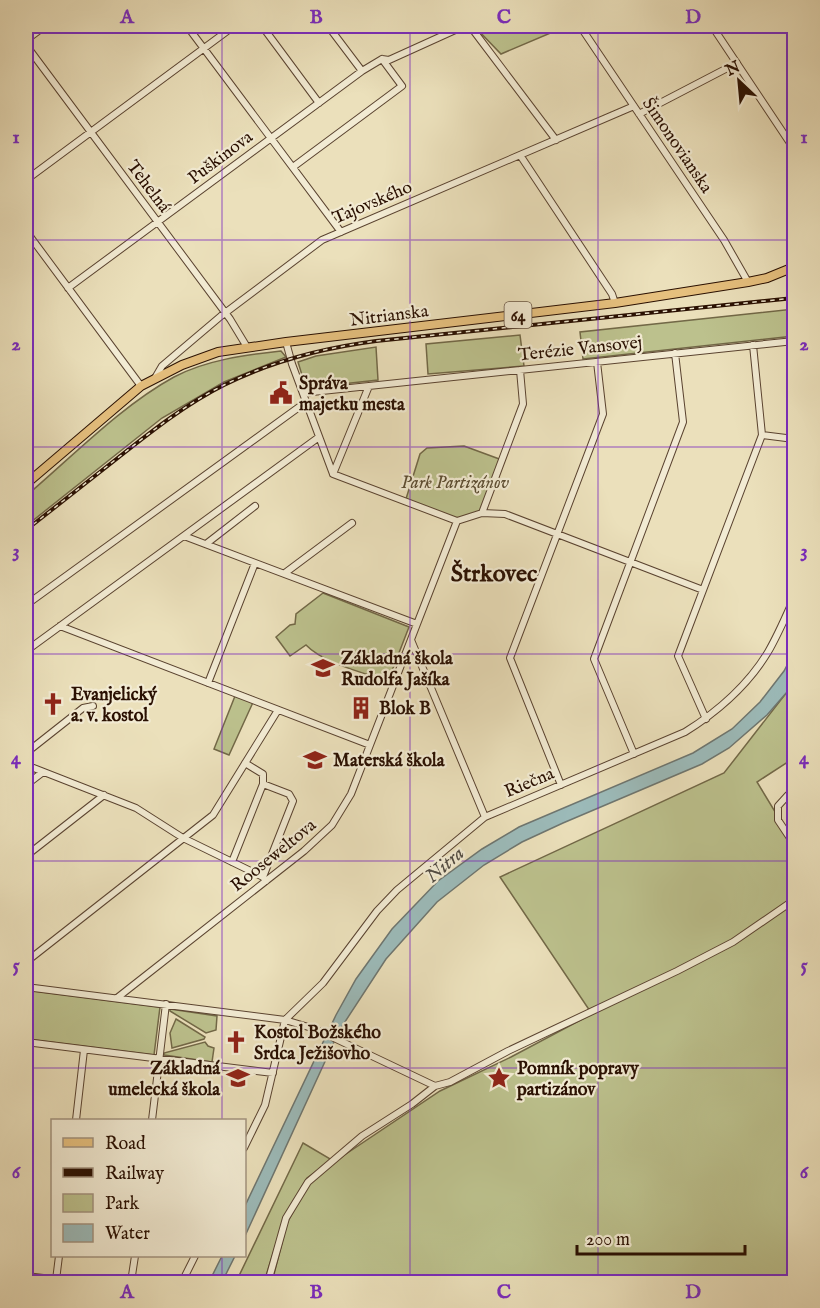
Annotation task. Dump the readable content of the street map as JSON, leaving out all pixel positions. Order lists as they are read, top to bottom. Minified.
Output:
{"streets":{"main road":["Nitrianska","64"],"street":["Šimonovianska","Puškinova","Tehelná","Tajovského","Terézie Vansovej","Riečna","Rooseweltova"]},"crossings":[["Šimonovianska","Tajovského"],["Šimonovianska","Nitrianska"],["Puškinova","Tehelná"],["Tehelná","Tajovského"],["Tehelná","Nitrianska"],["Tajovského","Nitrianska"]],"districts":["Štrkovec"],"water":["Nitra"],"parks":["Park Partizánov"],"places":{"public building":["Správa majetku mesta"],"school or university":["Základná škola Rudolfa Jašíka","Materská škola","Základná umelecká škola"],"church":["Evanjelický a. v. kostol","Kostol Božského Srdca Ježišovho"],"building":["Blok B"],"place":["Pomník popravy partizánov"]},"legend":["Road","Railway","Park","Water"],"scale_bar":"200 m","north":"top left","grid":{"columns":["A","B","C","D"],"rows":["1","2","3","4","5","6"]}}
